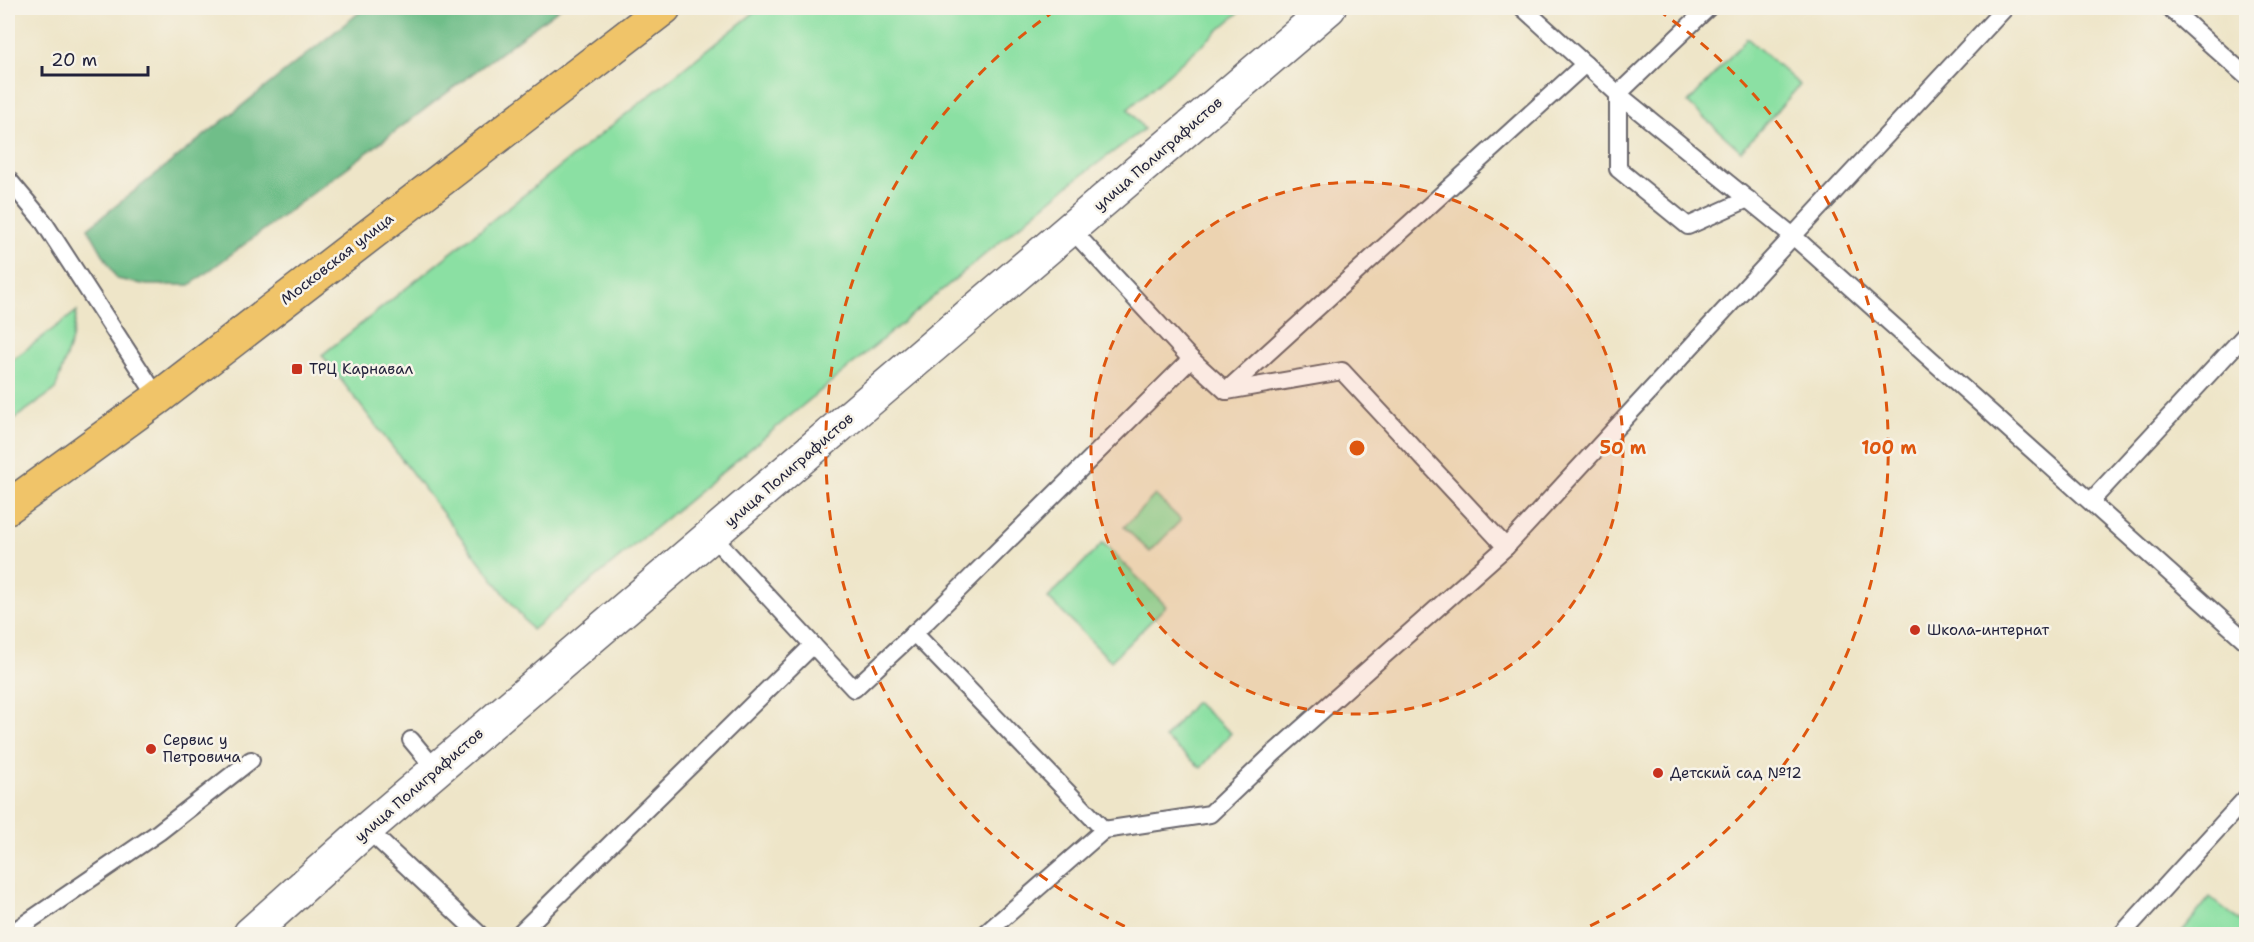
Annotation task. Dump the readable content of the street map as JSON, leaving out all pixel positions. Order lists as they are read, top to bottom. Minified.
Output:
{"streets":{"main road":["Московская улица"],"street":["улица Полиграфистов"]},"places":{"transit":["ТРЦ Карнавал"],"other":["Школа-интернат","Сервис у Петровича","Детский сад №12"]},"scale_bar":"20 m","rings":["50 m","100 m"]}
